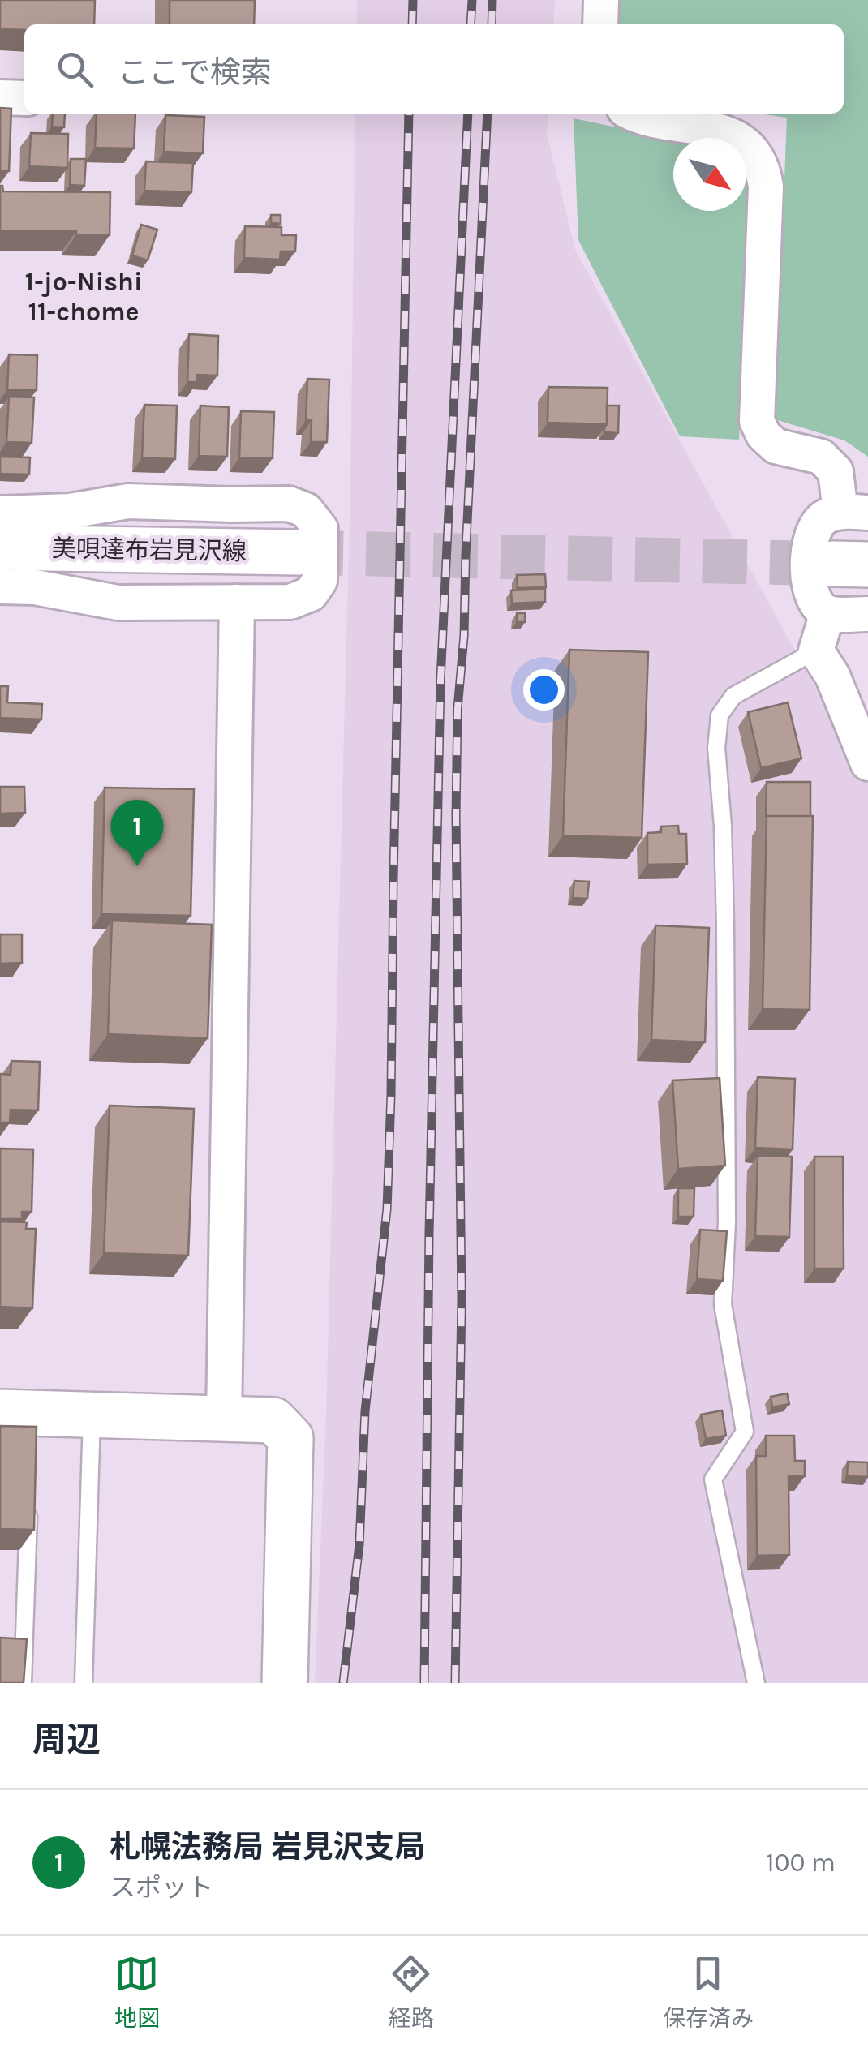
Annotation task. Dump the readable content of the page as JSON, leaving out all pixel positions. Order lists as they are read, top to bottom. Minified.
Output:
{"streets":{"street":["美唄達布岩見沢線"]},"districts":["1-jo-Nishi 11-chome"],"north":"bottom right","page":{"search":"ここで検索","pins":"1","heading":"周辺","list":[{"mark":"1","name":"札幌法務局 岩見沢支局","note":"スポット","value":"100 m"}],"nav":["地図","経路","保存済み"]}}
